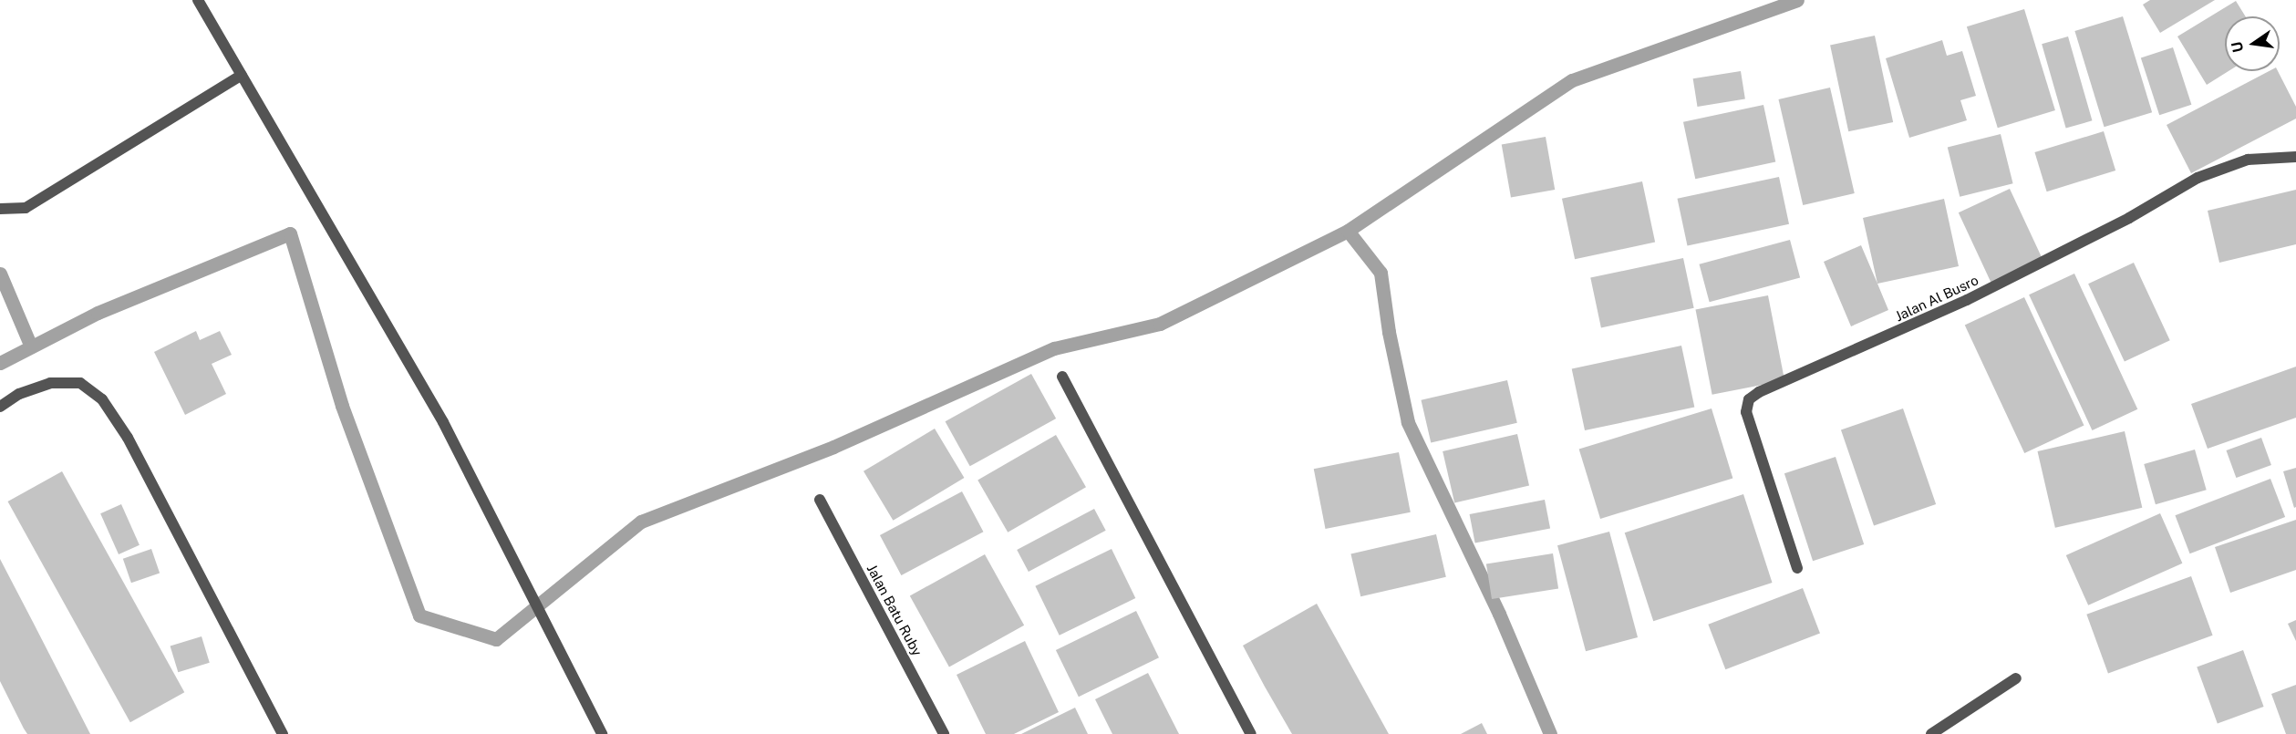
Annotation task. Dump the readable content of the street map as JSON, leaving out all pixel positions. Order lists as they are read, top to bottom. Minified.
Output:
{"streets":{"street":["Jalan Al Busro","Jalan Batu Ruby"]},"north":"left"}
